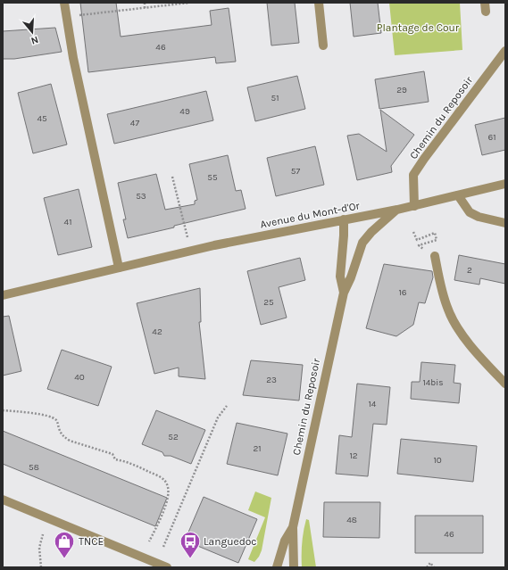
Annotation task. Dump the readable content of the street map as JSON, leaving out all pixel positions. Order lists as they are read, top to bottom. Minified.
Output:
{"streets":{"street":["Chemin du Reposoir","Avenue du Mont-d'Or"]},"crossings":[["Chemin du Reposoir","Avenue du Mont-d'Or"]],"parks":["Plantage de Cour"],"places":{"shop":["TNCE"],"bus stop":["Languedoc"]},"house_numbers":["46","29","51","49","45","47","61","57","55","53","41","2","16","25","42","40","23","14bis","14","52","21","12","10","58","48","46"],"north":"bottom"}
